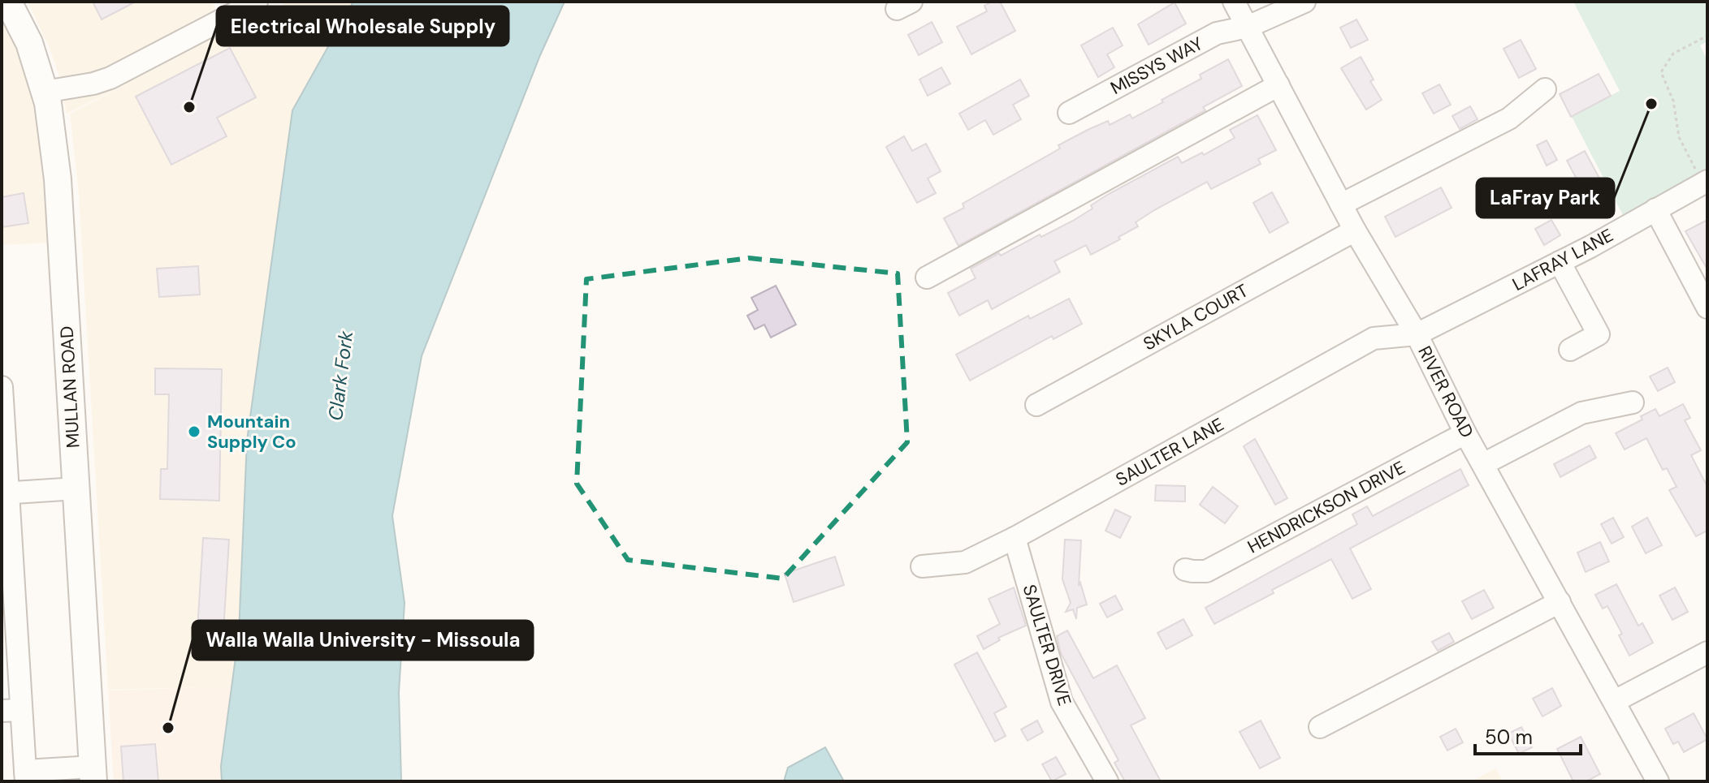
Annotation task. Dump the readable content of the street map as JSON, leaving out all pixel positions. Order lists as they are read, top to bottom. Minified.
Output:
{"streets":{"main road":["MULLAN ROAD"],"street":["MISSYS WAY","LAFRAY LANE","SKYLA COURT","RIVER ROAD","SAULTER LANE","HENDRICKSON DRIVE","SAULTER DRIVE"]},"crossings":[["MISSYS WAY","RIVER ROAD"],["LAFRAY LANE","RIVER ROAD"],["LAFRAY LANE","SAULTER LANE"],["SKYLA COURT","RIVER ROAD"],["RIVER ROAD","SAULTER LANE"],["RIVER ROAD","HENDRICKSON DRIVE"],["SAULTER LANE","SAULTER DRIVE"]],"water":["Clark Fork"],"places":["LaFray Park","Electrical Wholesale Supply","Mountain Supply Co","Walla Walla University - Missoula"],"scale_bar":"50 m"}
